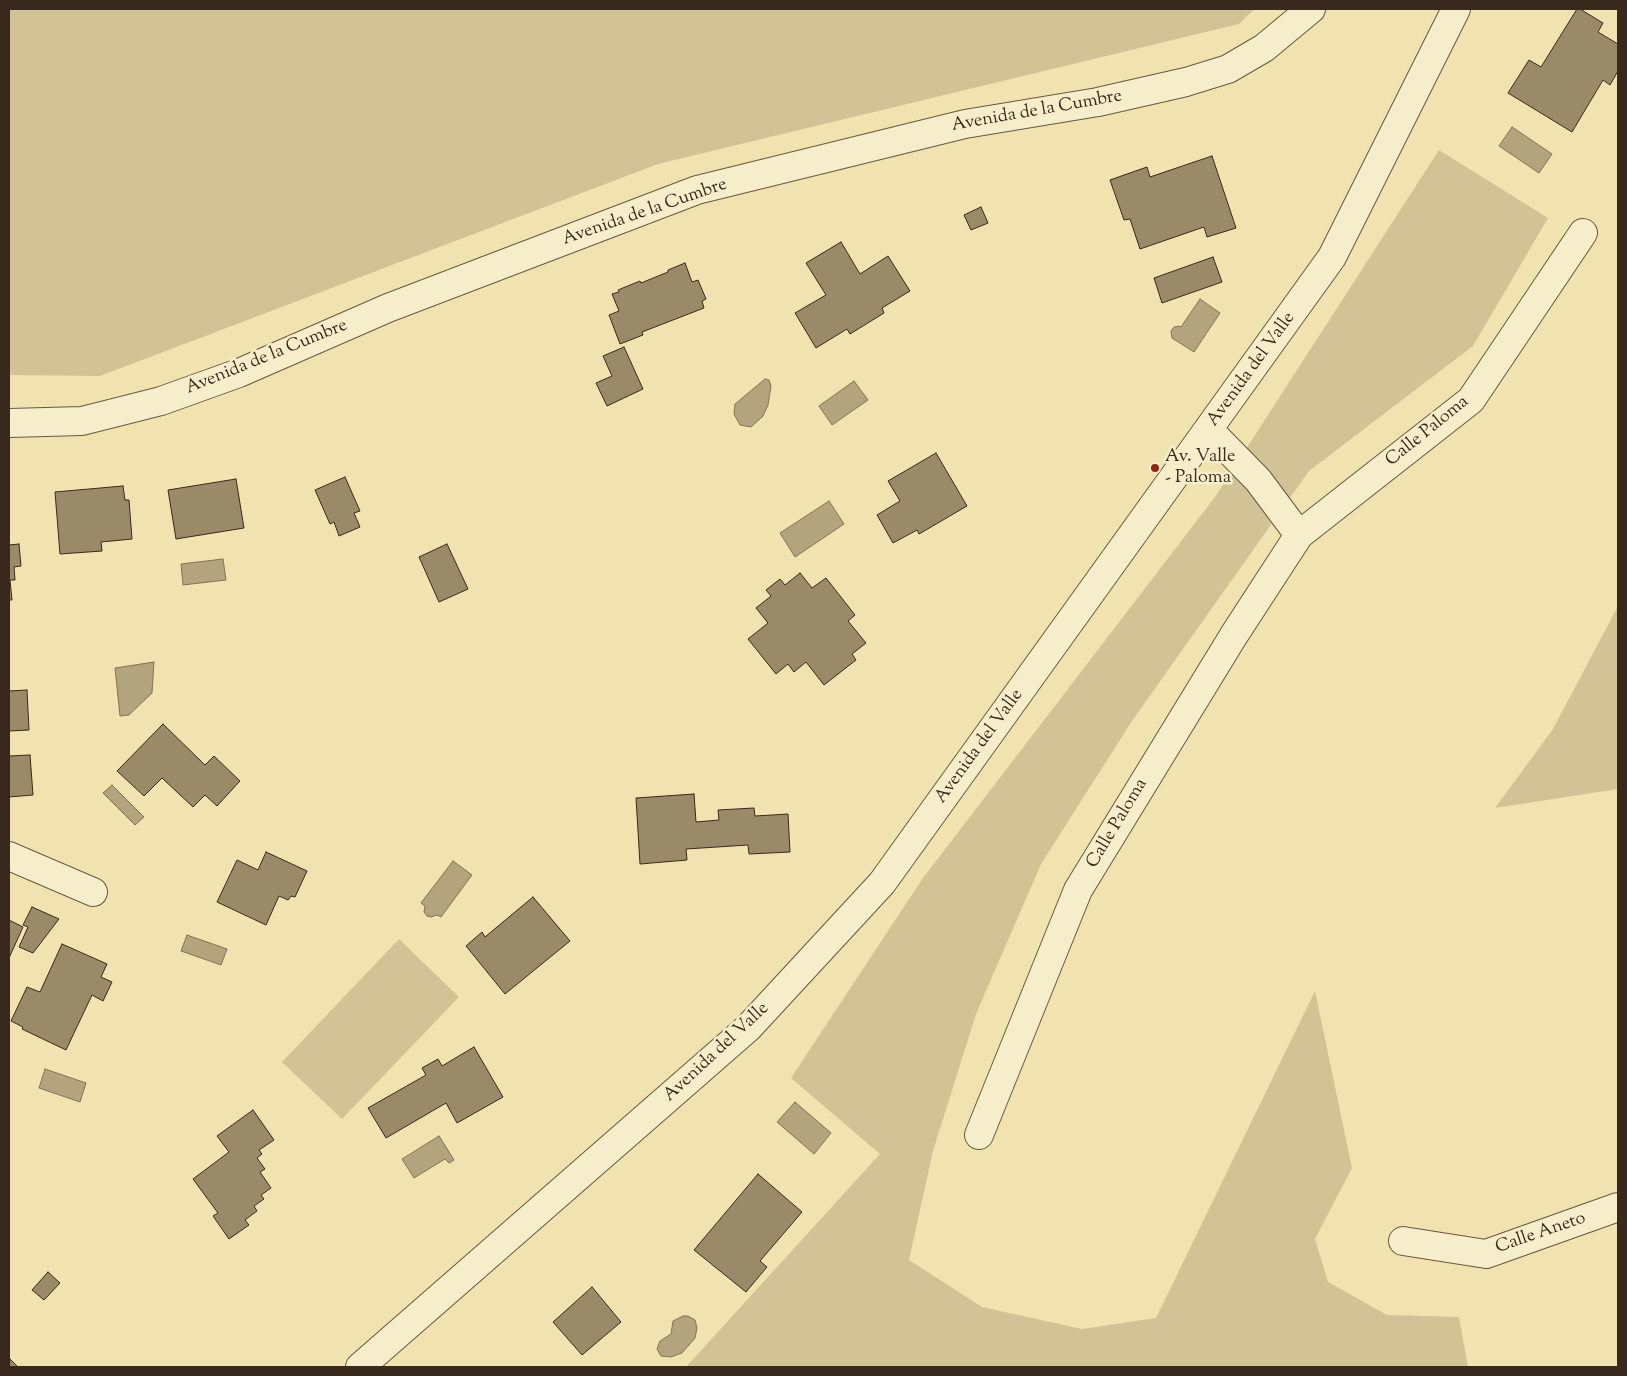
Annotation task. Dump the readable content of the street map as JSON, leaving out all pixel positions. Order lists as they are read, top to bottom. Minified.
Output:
{"streets":{"street":["Avenida de la Cumbre","Avenida del Valle","Calle Paloma","Calle Aneto"]},"places":["Av. Valle - Paloma"]}
